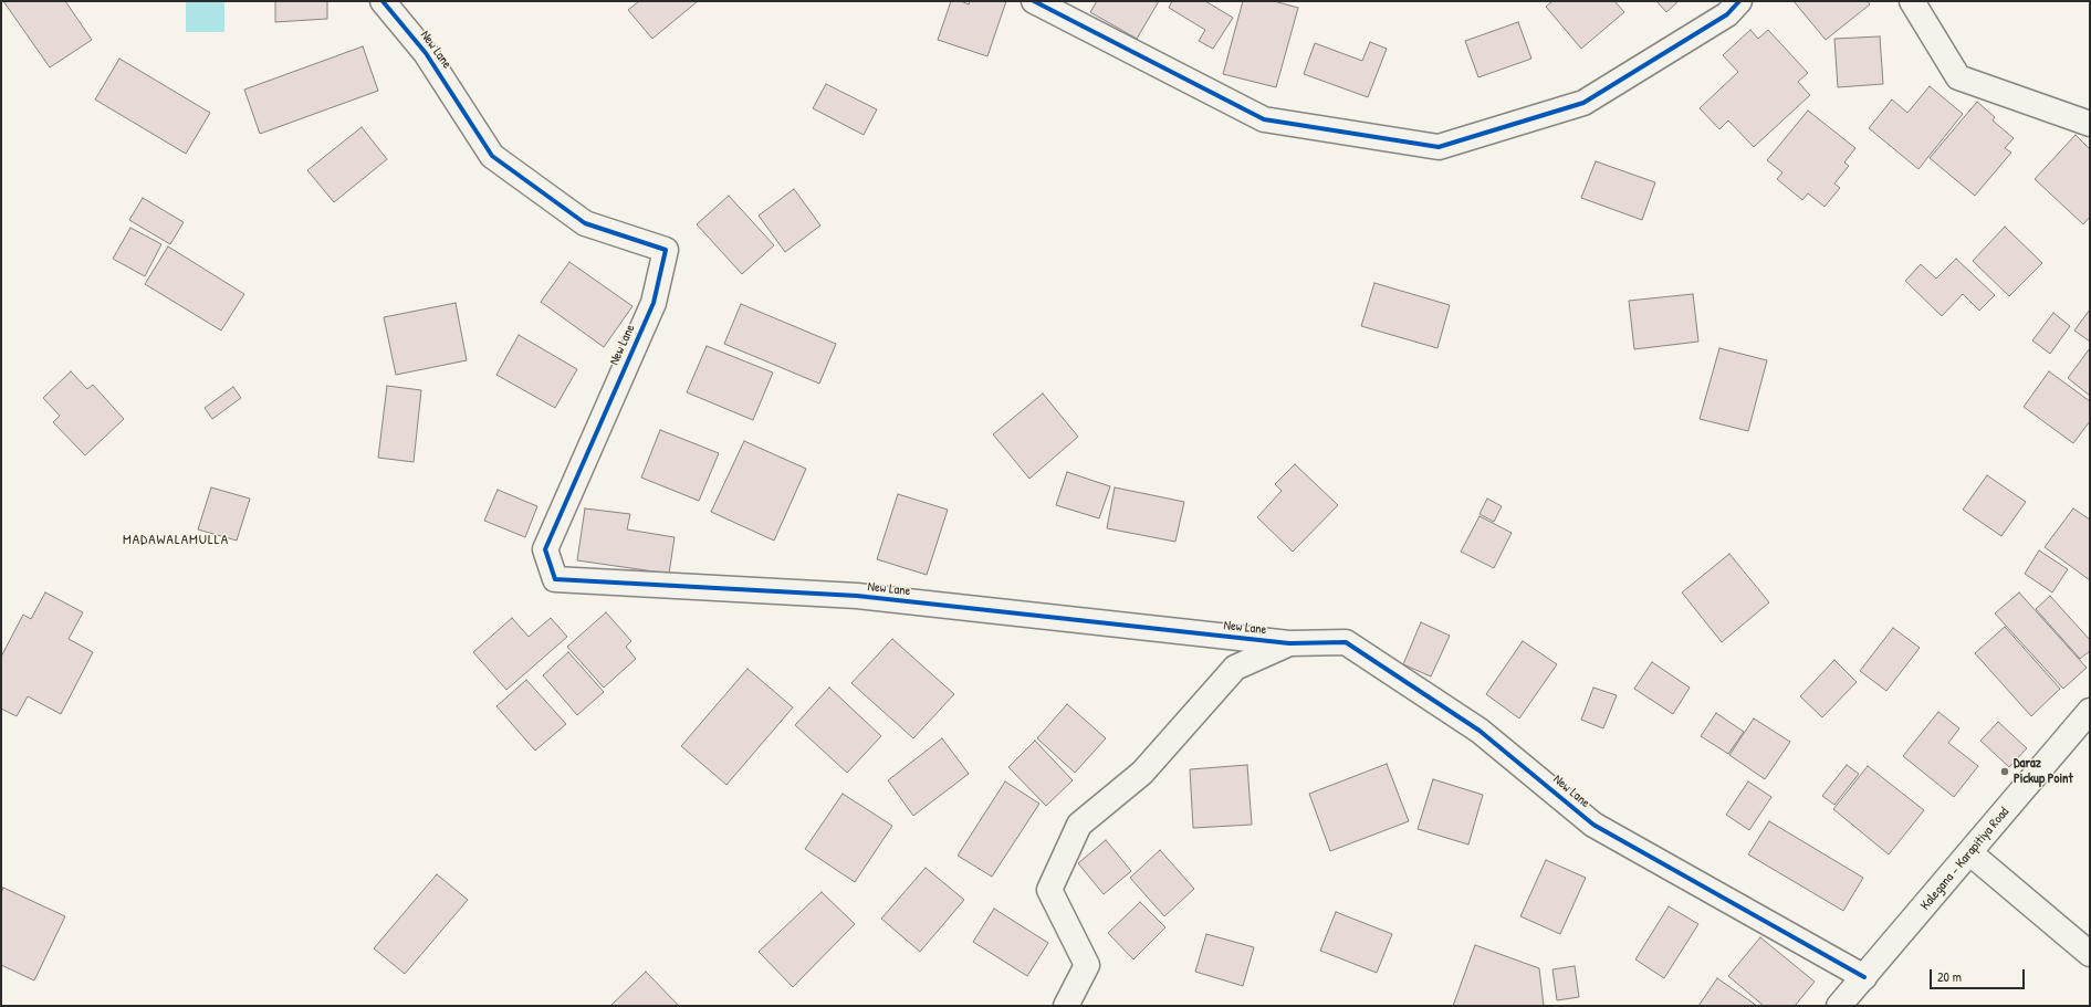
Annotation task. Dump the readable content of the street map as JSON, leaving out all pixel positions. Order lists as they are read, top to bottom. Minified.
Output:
{"streets":{"street":["New Lane","Kalegana - Karapitiya Road"]},"crossings":[["New Lane","Kalegana - Karapitiya Road"]],"districts":["MADAWALAMULLA"],"places":["Daraz Pickup Point"],"scale_bar":"20 m"}
